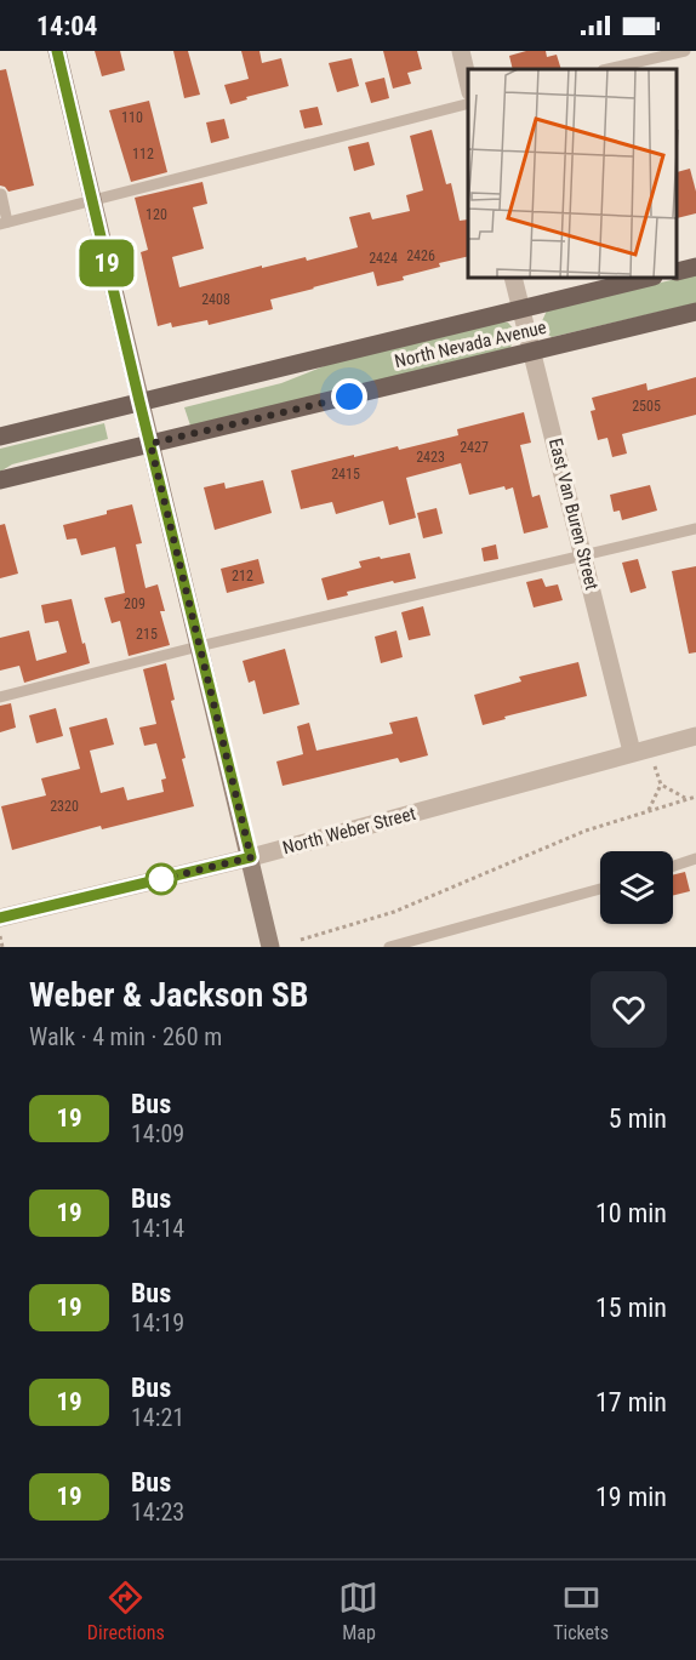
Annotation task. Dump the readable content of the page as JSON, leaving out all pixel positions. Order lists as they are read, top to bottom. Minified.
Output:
{"streets":{"main road":["North Nevada Avenue"],"street":["East Van Buren Street","North Weber Street"]},"crossings":[["North Nevada Avenue","East Van Buren Street"],["East Van Buren Street","North Weber Street"]],"lines":["bus line 19"],"house_numbers":["110","112","120","2426","2424","2408","2505","2427","2423","2415","212","209","215","2320"],"page":{"status":"14:04","on_map":"19","heading":["Weber & Jackson SB","Walk · 4 min · 260 m"],"list":[{"mark":"19","name":"Bus","note":"14:09","value":"5 min"},{"mark":"19","name":"Bus","note":"14:14","value":"10 min"},{"mark":"19","name":"Bus","note":"14:19","value":"15 min"},{"mark":"19","name":"Bus","note":"14:21","value":"17 min"},{"mark":"19","name":"Bus","note":"14:23","value":"19 min"}],"tabs":["Directions","Map","Tickets"]}}
